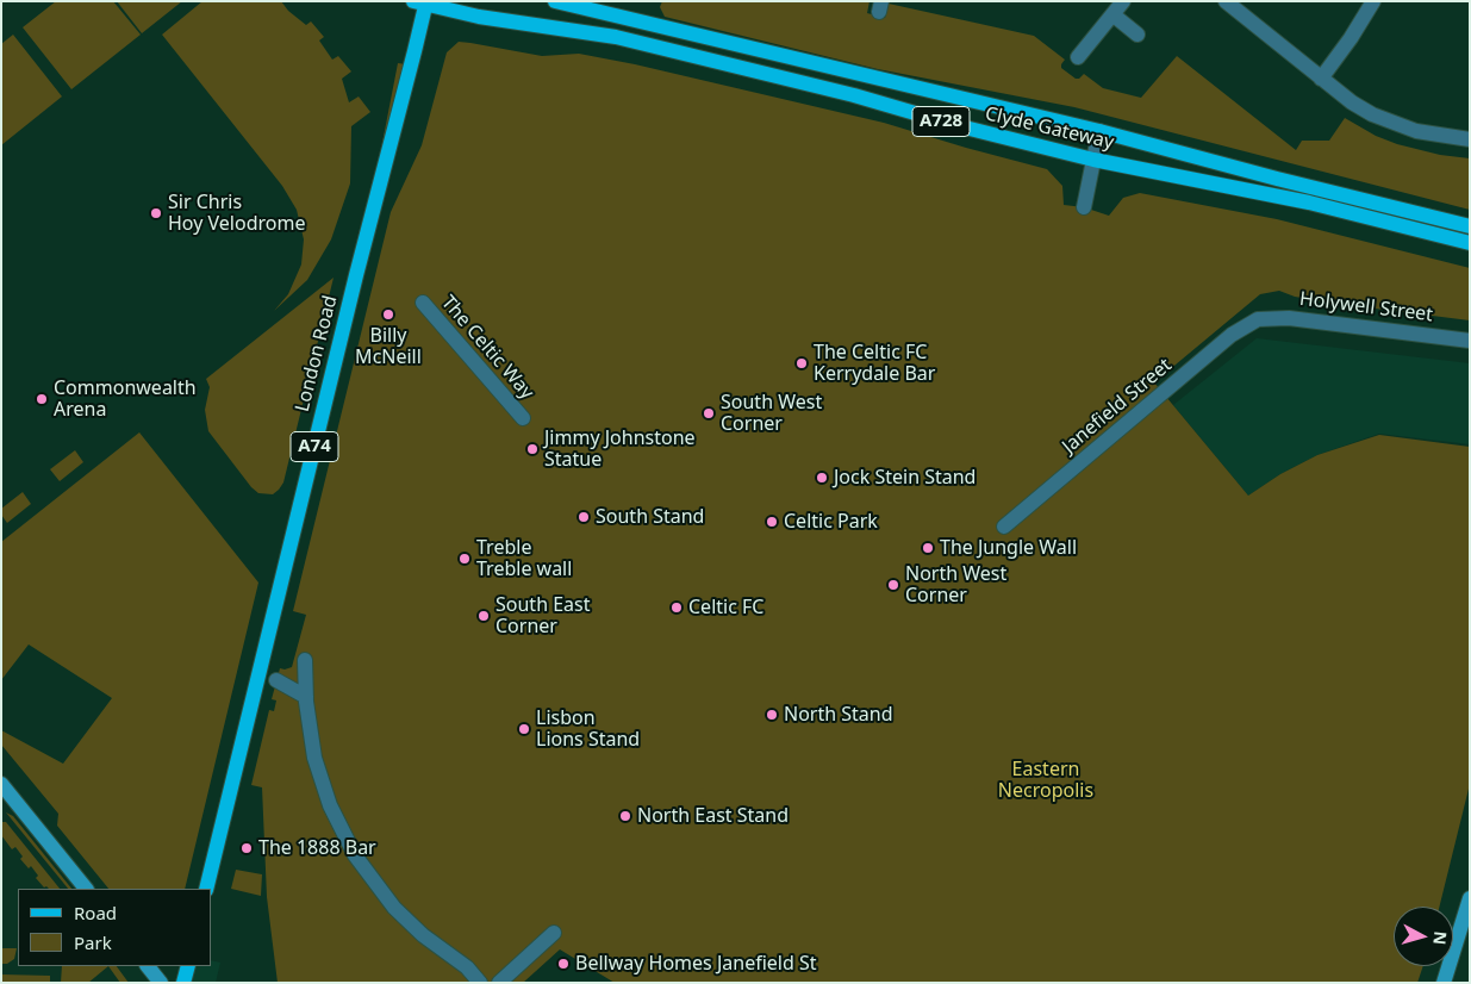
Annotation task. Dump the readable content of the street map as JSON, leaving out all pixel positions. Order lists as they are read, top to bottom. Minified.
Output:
{"streets":{"main road":["A728","Clyde Gateway","London Road","A74"],"street":["Holywell Street","The Celtic Way","Janefield Street"]},"crossings":[["Clyde Gateway","London Road"],["Holywell Street","Janefield Street"]],"parks":["Eastern Necropolis"],"places":["Sir Chris Hoy Velodrome","Billy McNeill","The Celtic FC Kerrydale Bar","Commonwealth Arena","South West Corner","Jimmy Johnstone Statue","Jock Stein Stand","South Stand","Celtic Park","The Jungle Wall","Treble Treble wall","North West Corner","Celtic FC","South East Corner","North Stand","Lisbon Lions Stand","North East Stand","The 1888 Bar","Bellway Homes Janefield St"],"legend":["Road","Park"],"north":"right"}
